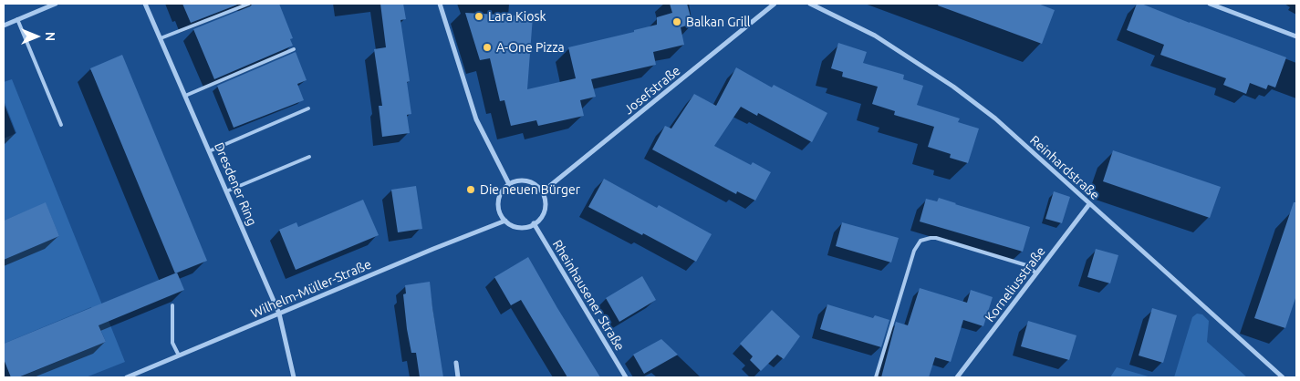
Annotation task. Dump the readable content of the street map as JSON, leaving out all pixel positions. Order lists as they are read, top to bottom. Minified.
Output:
{"streets":{"street":["Josefstraße","Reinhardstraße","Dresdener Ring","Korneliusstraße","Wilhelm-Müller-Straße","Rheinhausener Straße"]},"crossings":[["Josefstraße","Wilhelm-Müller-Straße"],["Josefstraße","Rheinhausener Straße"],["Reinhardstraße","Korneliusstraße"],["Dresdener Ring","Wilhelm-Müller-Straße"],["Wilhelm-Müller-Straße","Rheinhausener Straße"]],"places":["Lara Kiosk","Balkan Grill","A-One Pizza","Die neuen Bürger"],"north":"right"}
